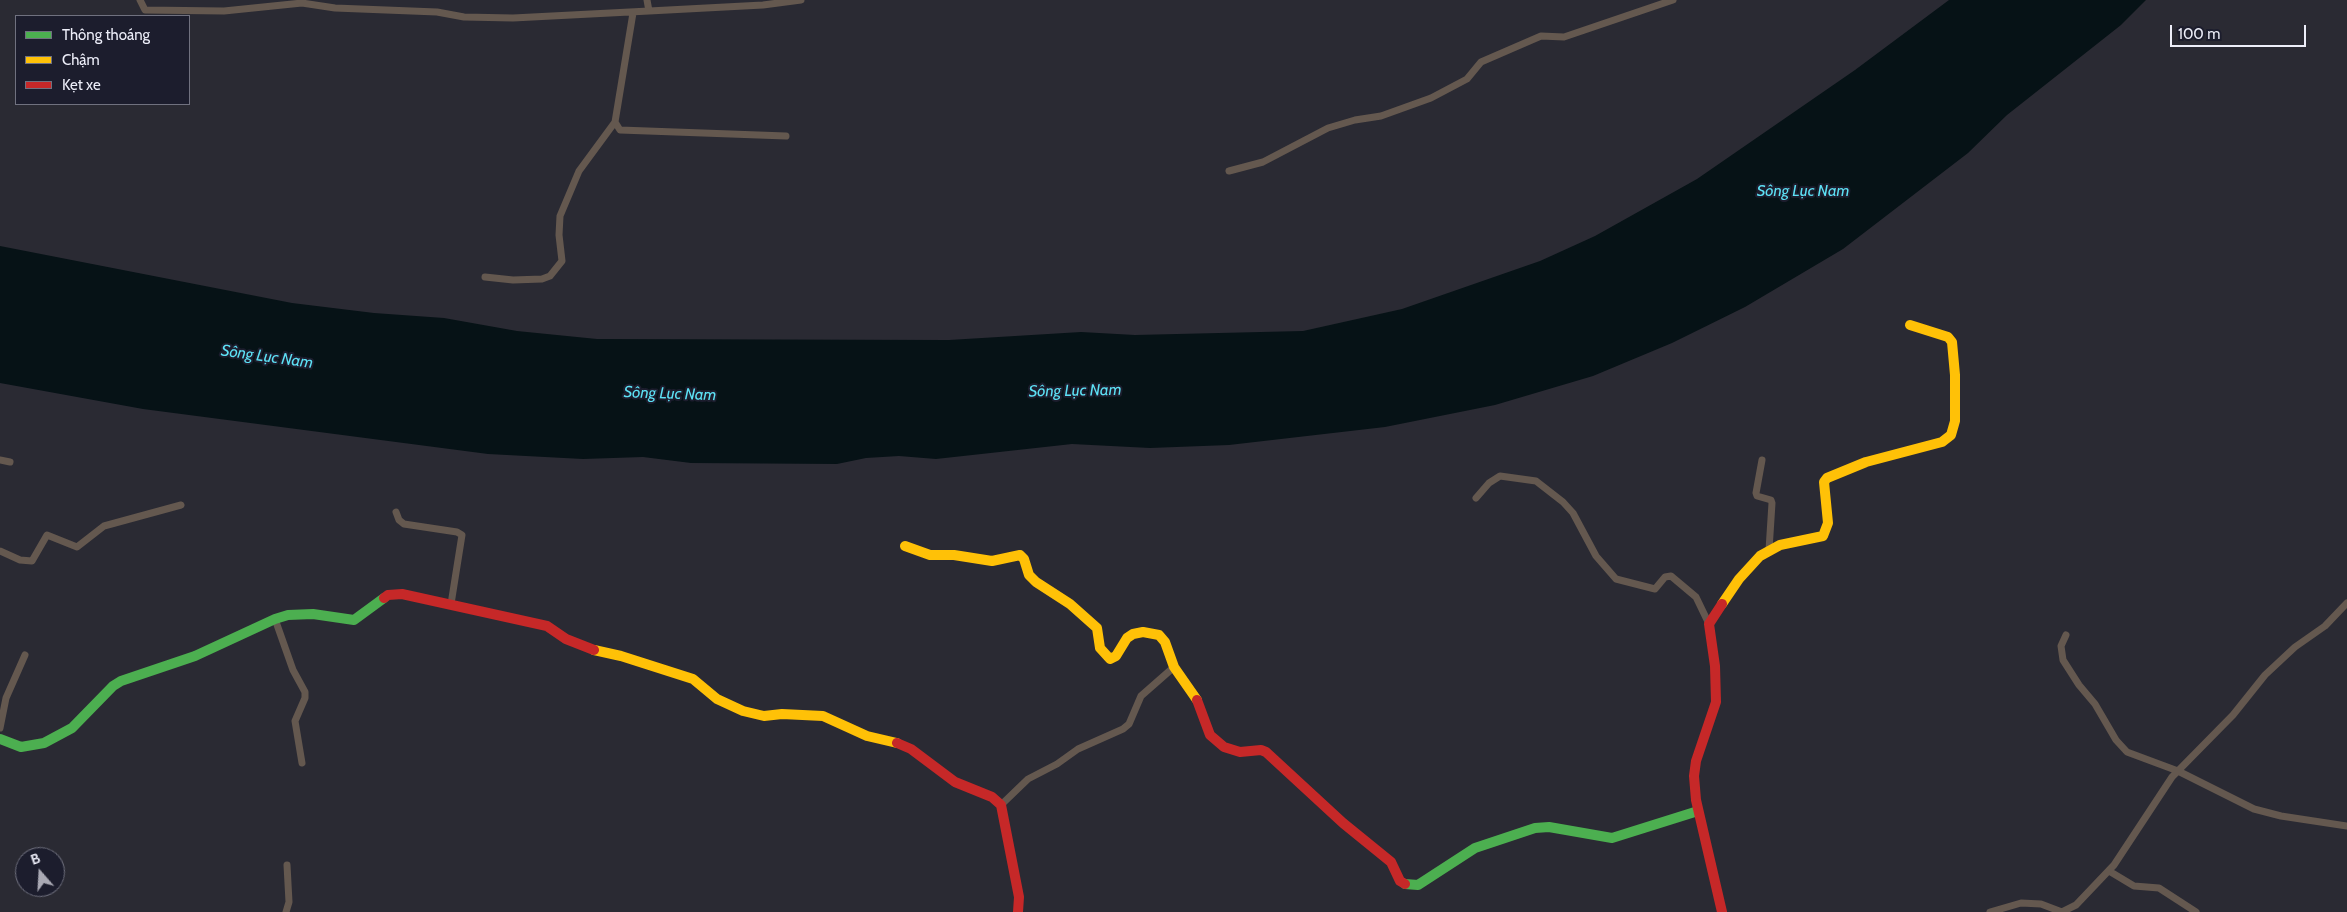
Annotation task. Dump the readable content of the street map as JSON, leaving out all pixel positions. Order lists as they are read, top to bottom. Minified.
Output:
{"water":["Sông Lục Nam"],"legend":["Thông thoáng","Chậm","Kẹt xe"],"scale_bar":"100 m","north":"top"}
